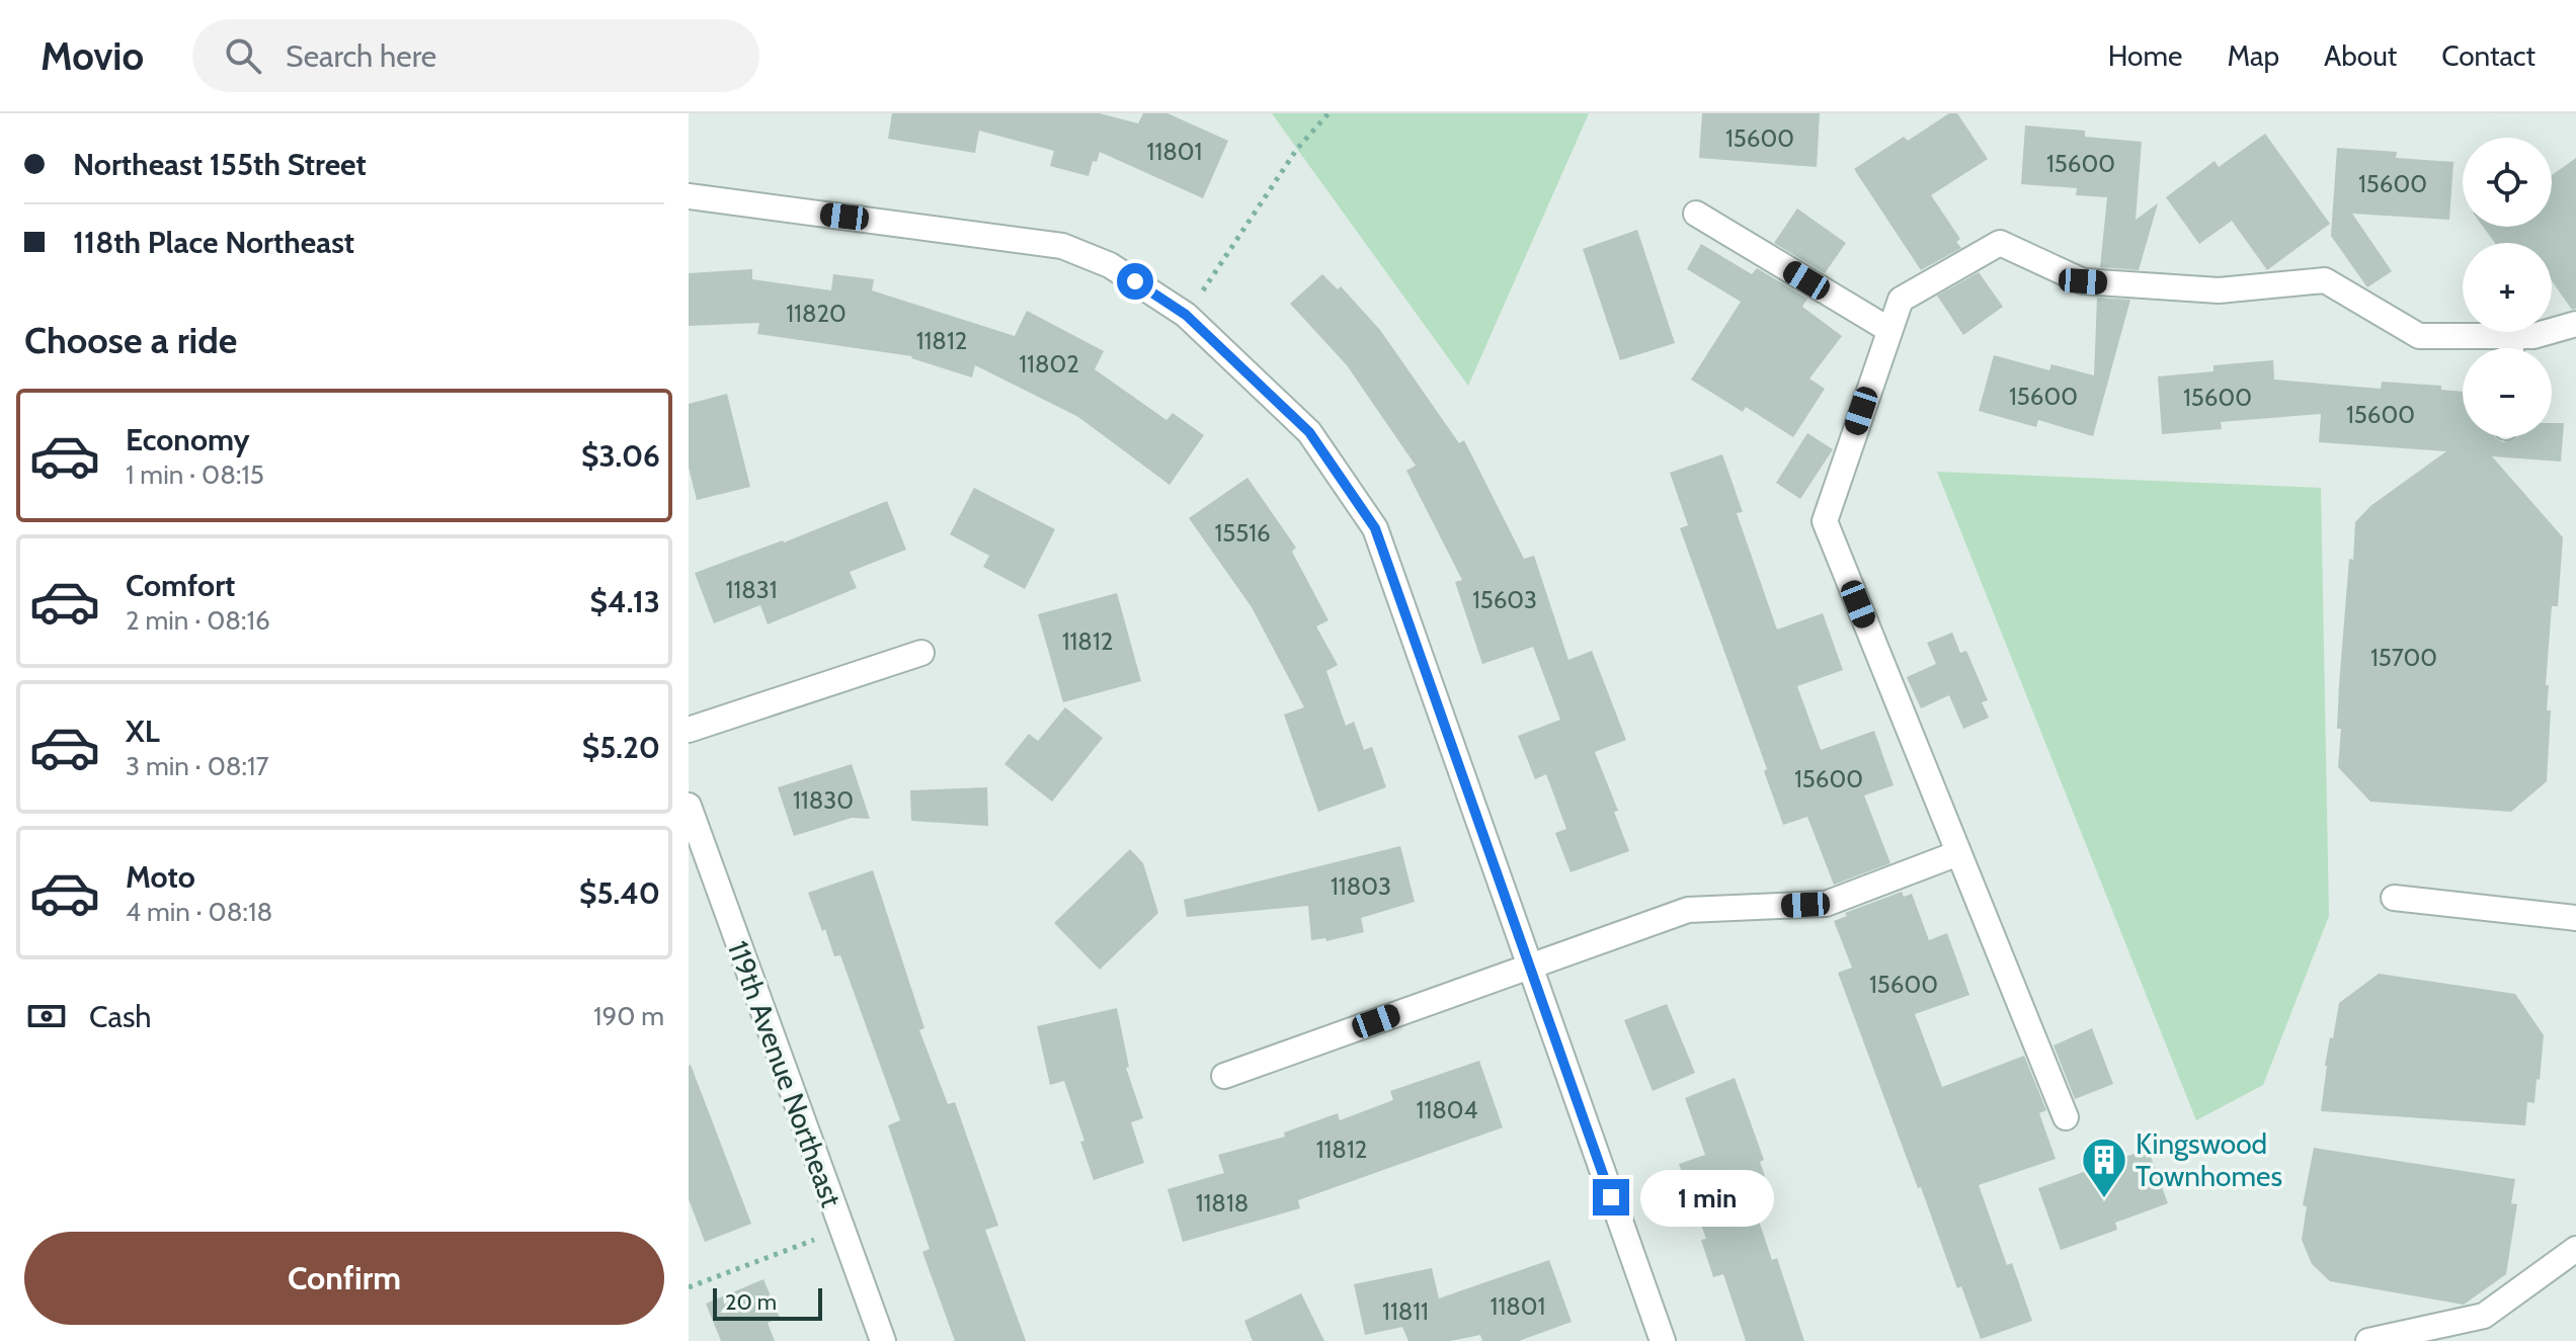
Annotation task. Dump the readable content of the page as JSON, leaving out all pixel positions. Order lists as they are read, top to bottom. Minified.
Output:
{"streets":{"street":["119th Avenue Northeast"]},"places":{"building":["Kingswood Townhomes"]},"house_numbers":["15600","11801","15600","15600","11820","11812","11802","15600","15600","15600","15516","11831","15603","11812","15700","15600","11830","11803","15600","11804","11812","11818","11801","11811"],"scale_bar":"20 m","page":{"header":"Movio","search":"Search here","nav":["Home","Map","About","Contact"],"banner":["Northeast 155th Street","118th Place Northeast"],"map_buttons":["+","−"],"heading":"Choose a ride","list":[{"name":"Economy","note":"1 min · 08:15","value":"$3.06"},{"name":"Comfort","note":"2 min · 08:16","value":"$4.13"},{"name":"XL","note":"3 min · 08:17","value":"$5.20"},{"name":"Moto","note":"4 min · 08:18","value":"$5.40"}],"pay":["Cash","190 m"],"bubble":"1 min","buttons":"Confirm","scale":"20 m"}}
